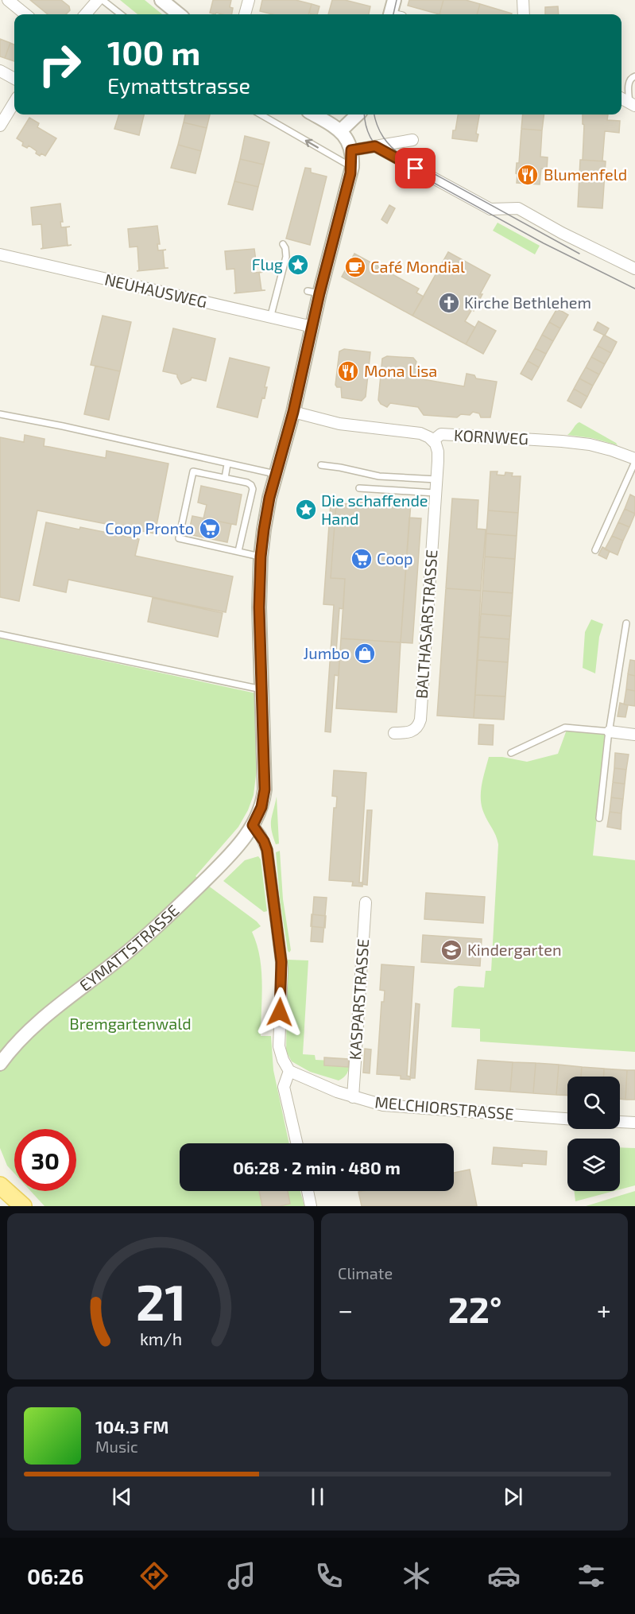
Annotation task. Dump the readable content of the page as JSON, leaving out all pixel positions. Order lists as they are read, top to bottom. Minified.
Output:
{"streets":{"street":["NEUHAUSWEG","KORNWEG","BALTHASARSTRASSE","EYMATTSTRASSE","KASPARSTRASSE","MELCHIORSTRASSE"]},"crossings":[["NEUHAUSWEG","EYMATTSTRASSE"],["KORNWEG","BALTHASARSTRASSE"],["KORNWEG","EYMATTSTRASSE"],["KASPARSTRASSE","MELCHIORSTRASSE"]],"parks":["Bremgartenwald"],"places":{"restaurant":["Blumenfeld","Mona Lisa"],"place":["Flug","Die schaffende Hand"],"cafe":["Café Mondial"],"church":["Kirche Bethlehem"],"supermarket":["Coop Pronto","Coop"],"shop":["Jumbo"],"school or university":["Kindergarten"]},"page":{"turn":["100 m","Eymattstrasse"],"limit":"30","trip":"06:28 · 2 min · 480 m","tile":"Climate","heat":["−","22°","+"],"song":["104.3 FM","Music"],"tabs":"06:26","gauge":["21","km/h"]}}
